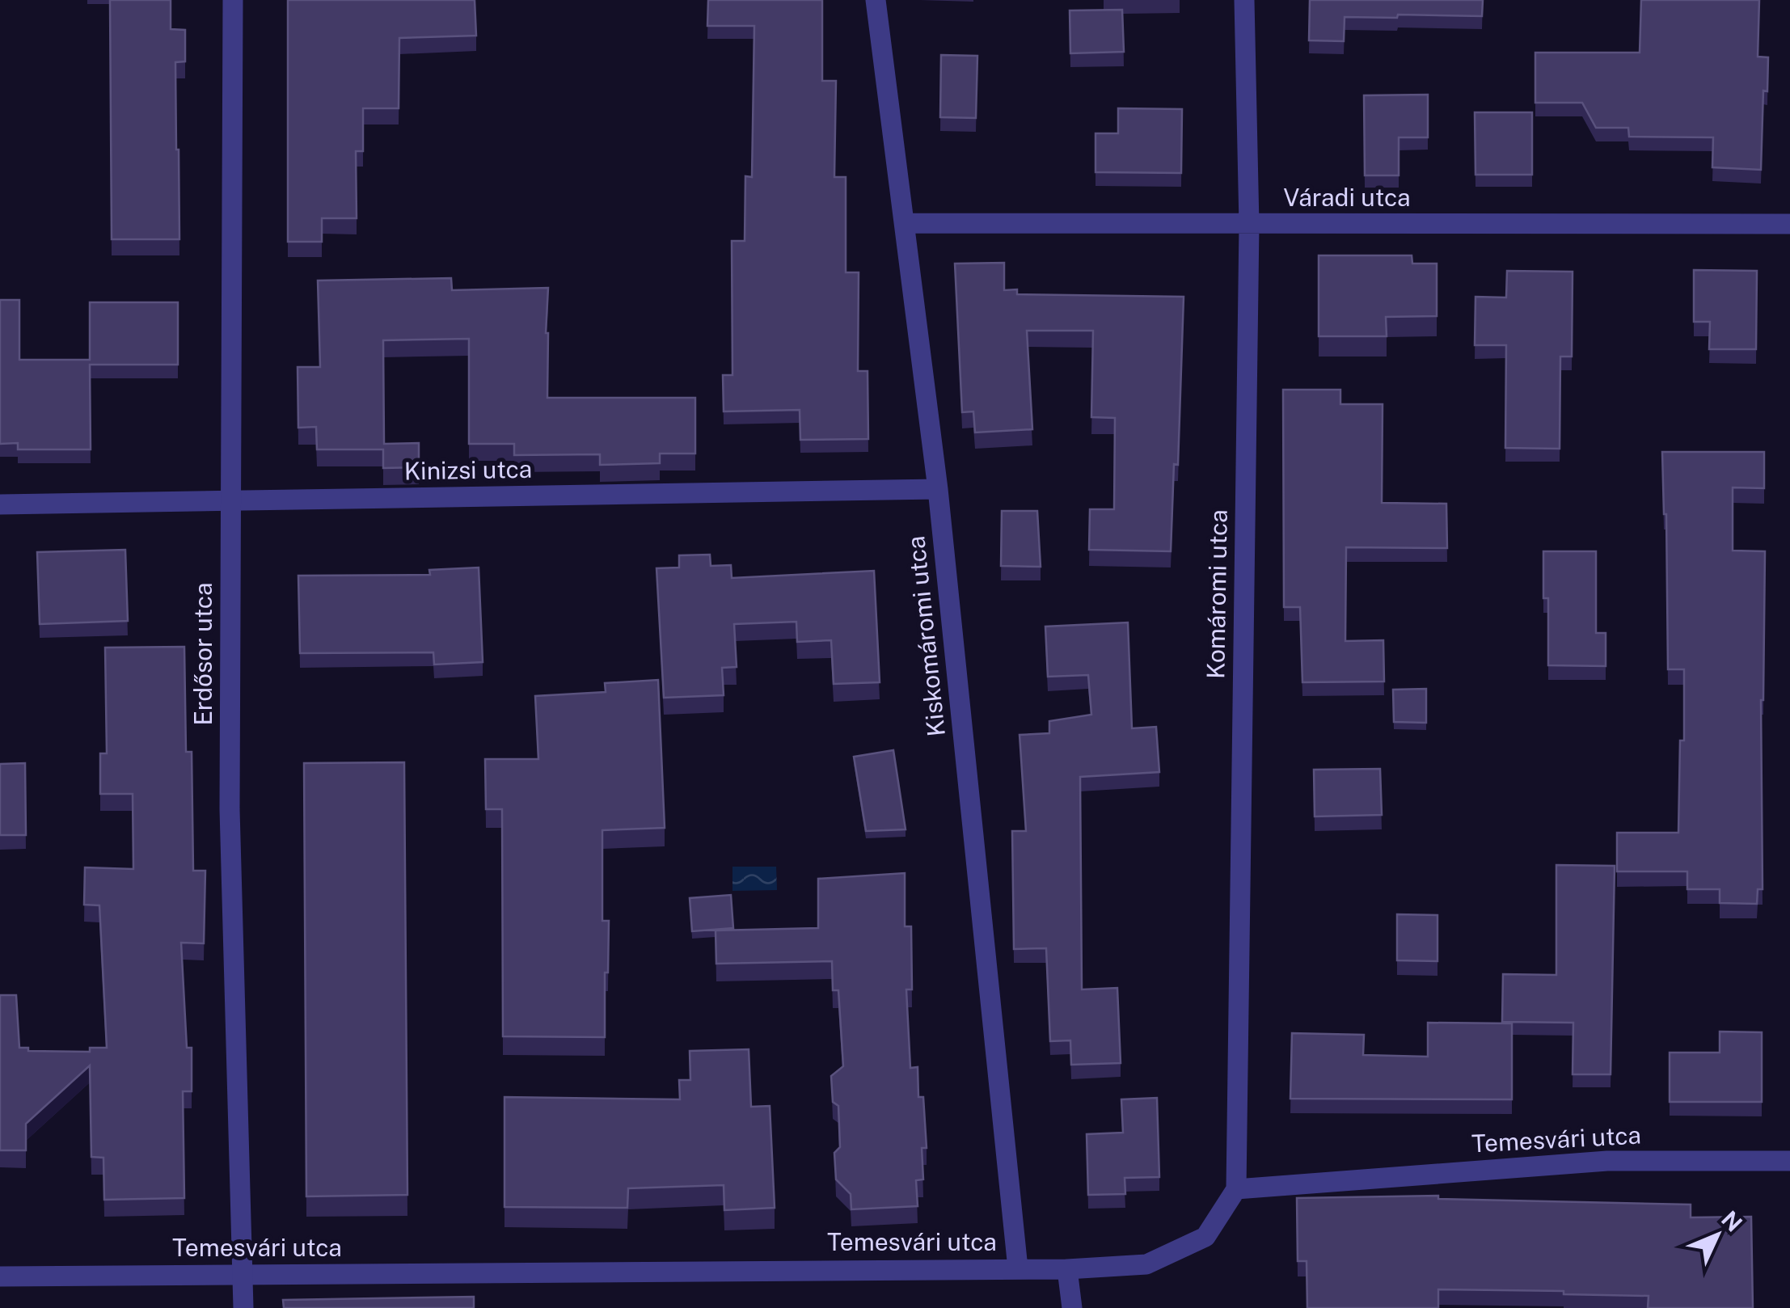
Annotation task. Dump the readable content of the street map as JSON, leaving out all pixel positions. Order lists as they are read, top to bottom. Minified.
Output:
{"streets":{"street":["Váradi utca","Kinizsi utca","Komáromi utca","Kiskomáromi utca","Erdősor utca","Temesvári utca"]},"crossings":[["Váradi utca","Komáromi utca"],["Váradi utca","Kiskomáromi utca"],["Kinizsi utca","Kiskomáromi utca"],["Kinizsi utca","Erdősor utca"],["Komáromi utca","Temesvári utca"],["Kiskomáromi utca","Temesvári utca"],["Erdősor utca","Temesvári utca"]],"north":"top right"}
